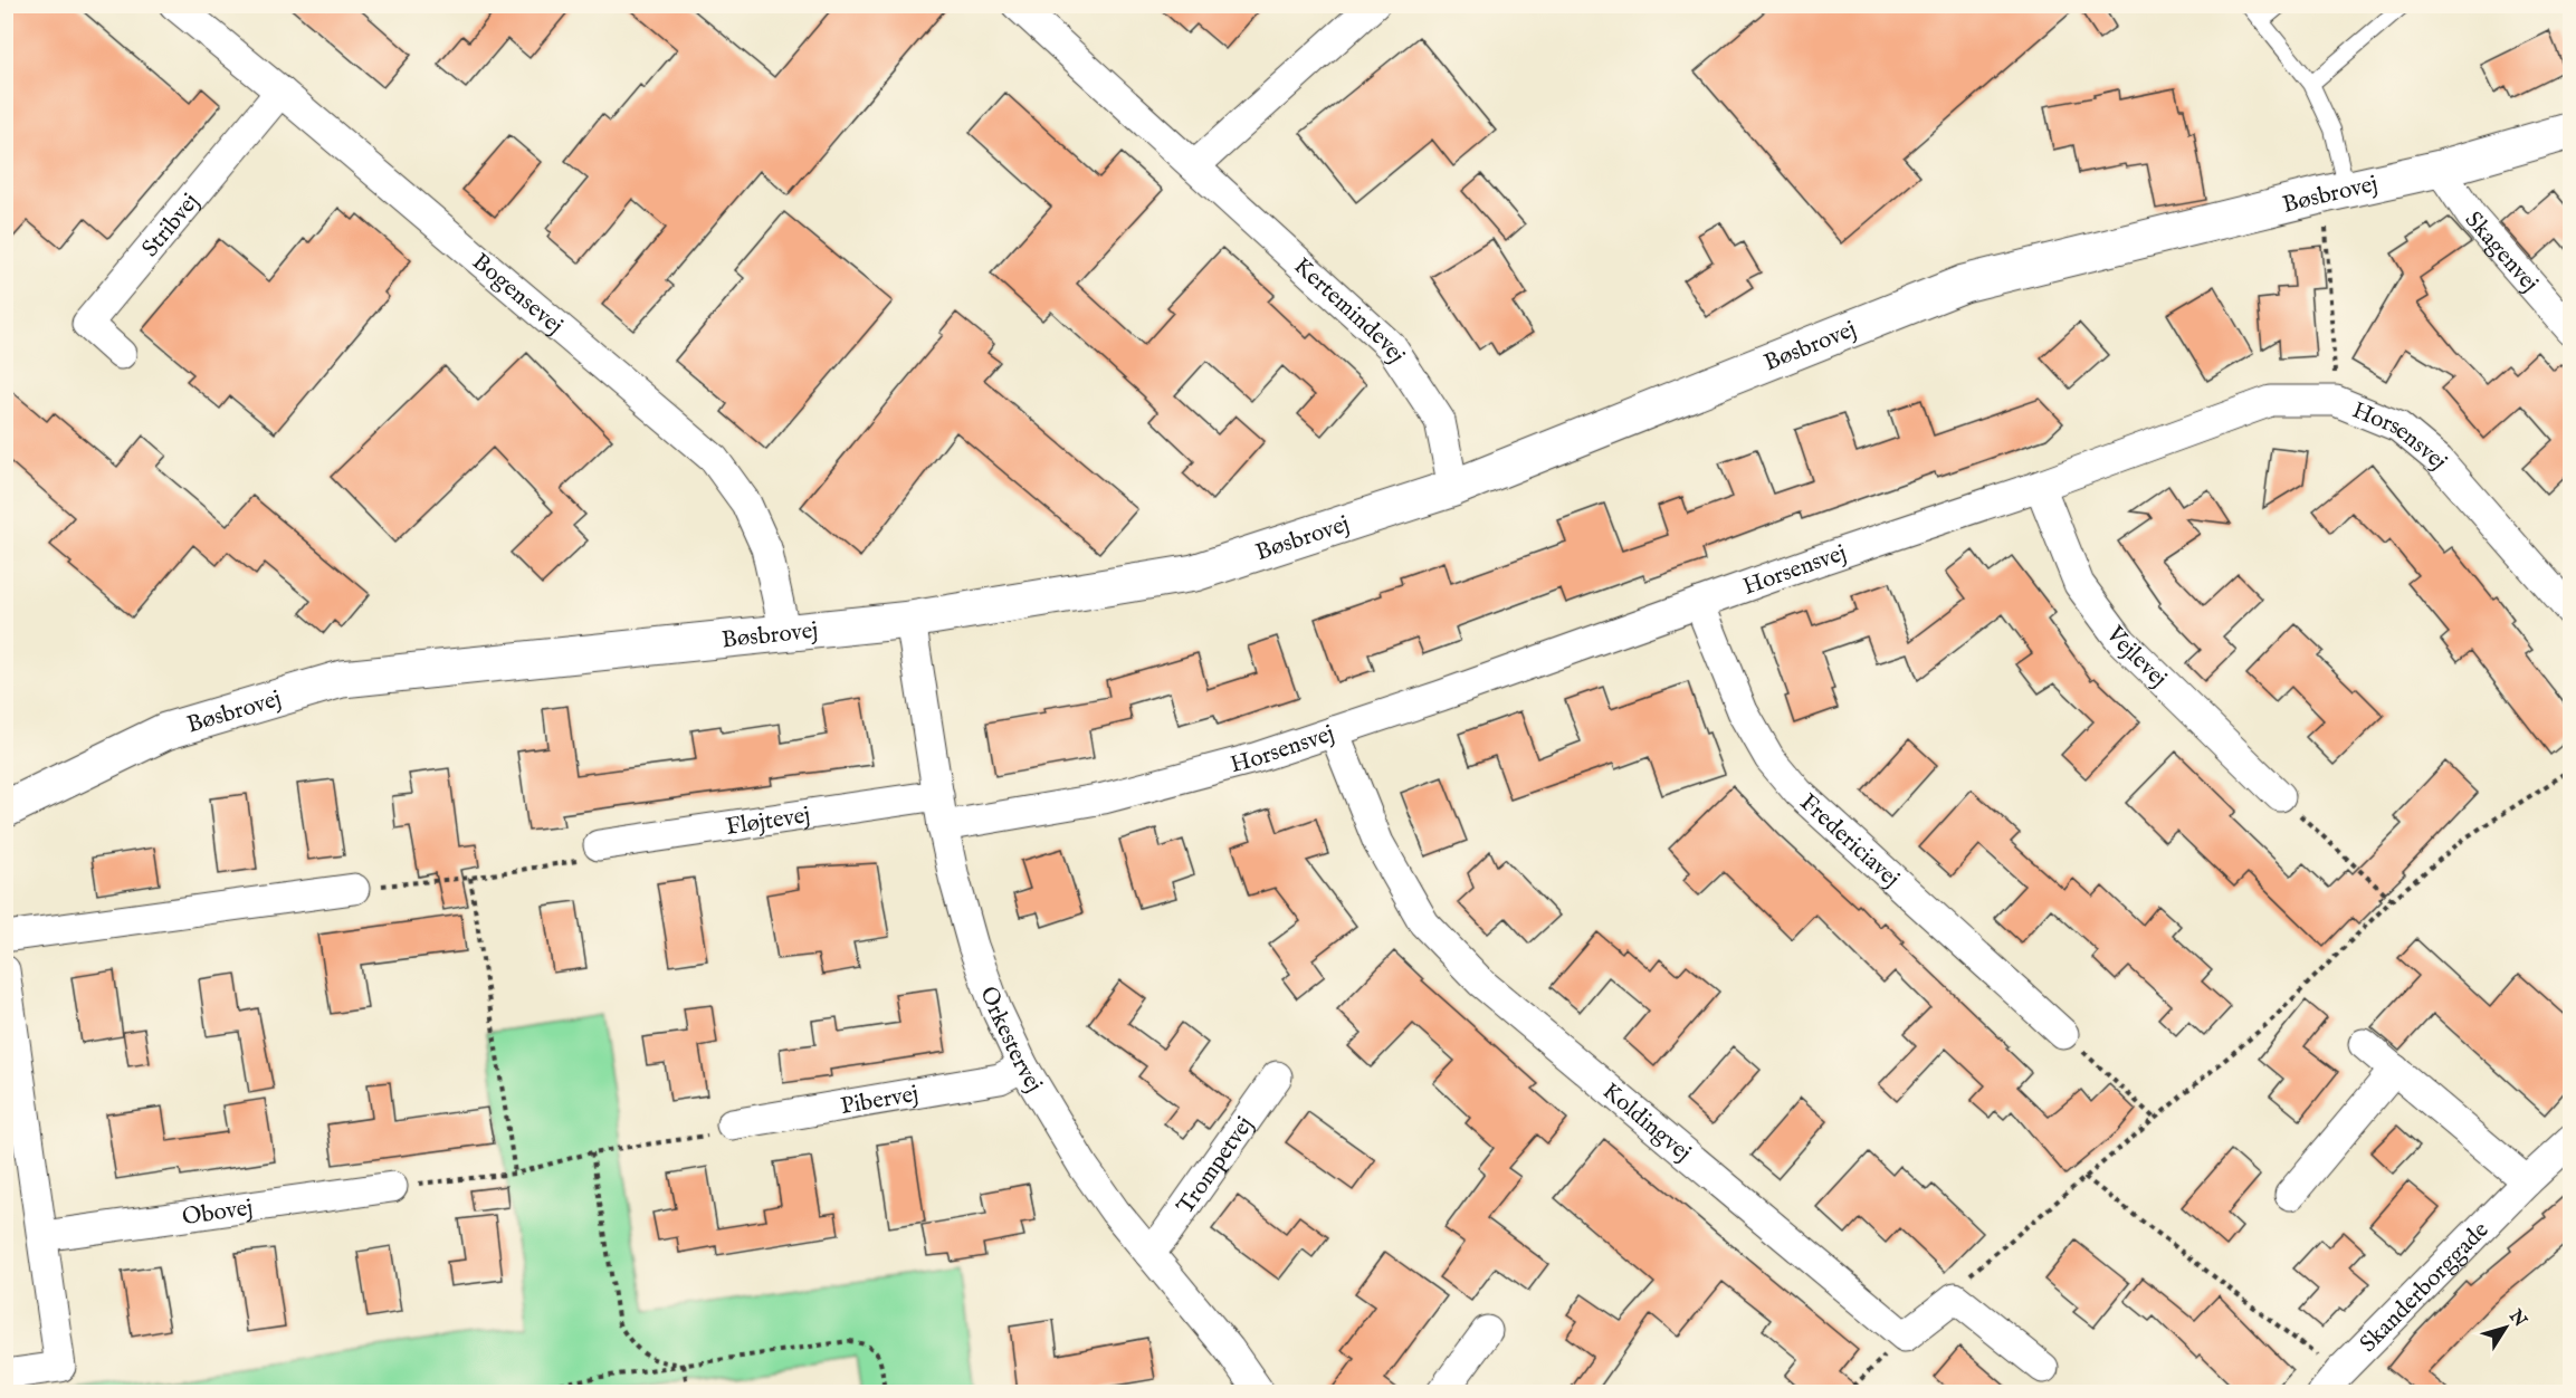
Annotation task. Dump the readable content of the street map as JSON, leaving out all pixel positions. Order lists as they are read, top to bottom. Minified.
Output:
{"streets":{"street":["Bøsbrovej","Stribvej","Skagenvej","Bogensevej","Kertemindevej","Horsensvej","Vejlevej","Fløjtevej","Fredericiavej","Orkestervej","Pibervej","Koldingvej","Trompetvej","Obovej","Skanderborggade"]},"crossings":[["Bøsbrovej","Skagenvej"],["Bøsbrovej","Bogensevej"],["Bøsbrovej","Kertemindevej"],["Bøsbrovej","Orkestervej"],["Stribvej","Bogensevej"],["Horsensvej","Vejlevej"],["Horsensvej","Fredericiavej"],["Horsensvej","Orkestervej"],["Horsensvej","Koldingvej"],["Fløjtevej","Orkestervej"],["Orkestervej","Pibervej"],["Orkestervej","Trompetvej"]],"north":"top right"}
